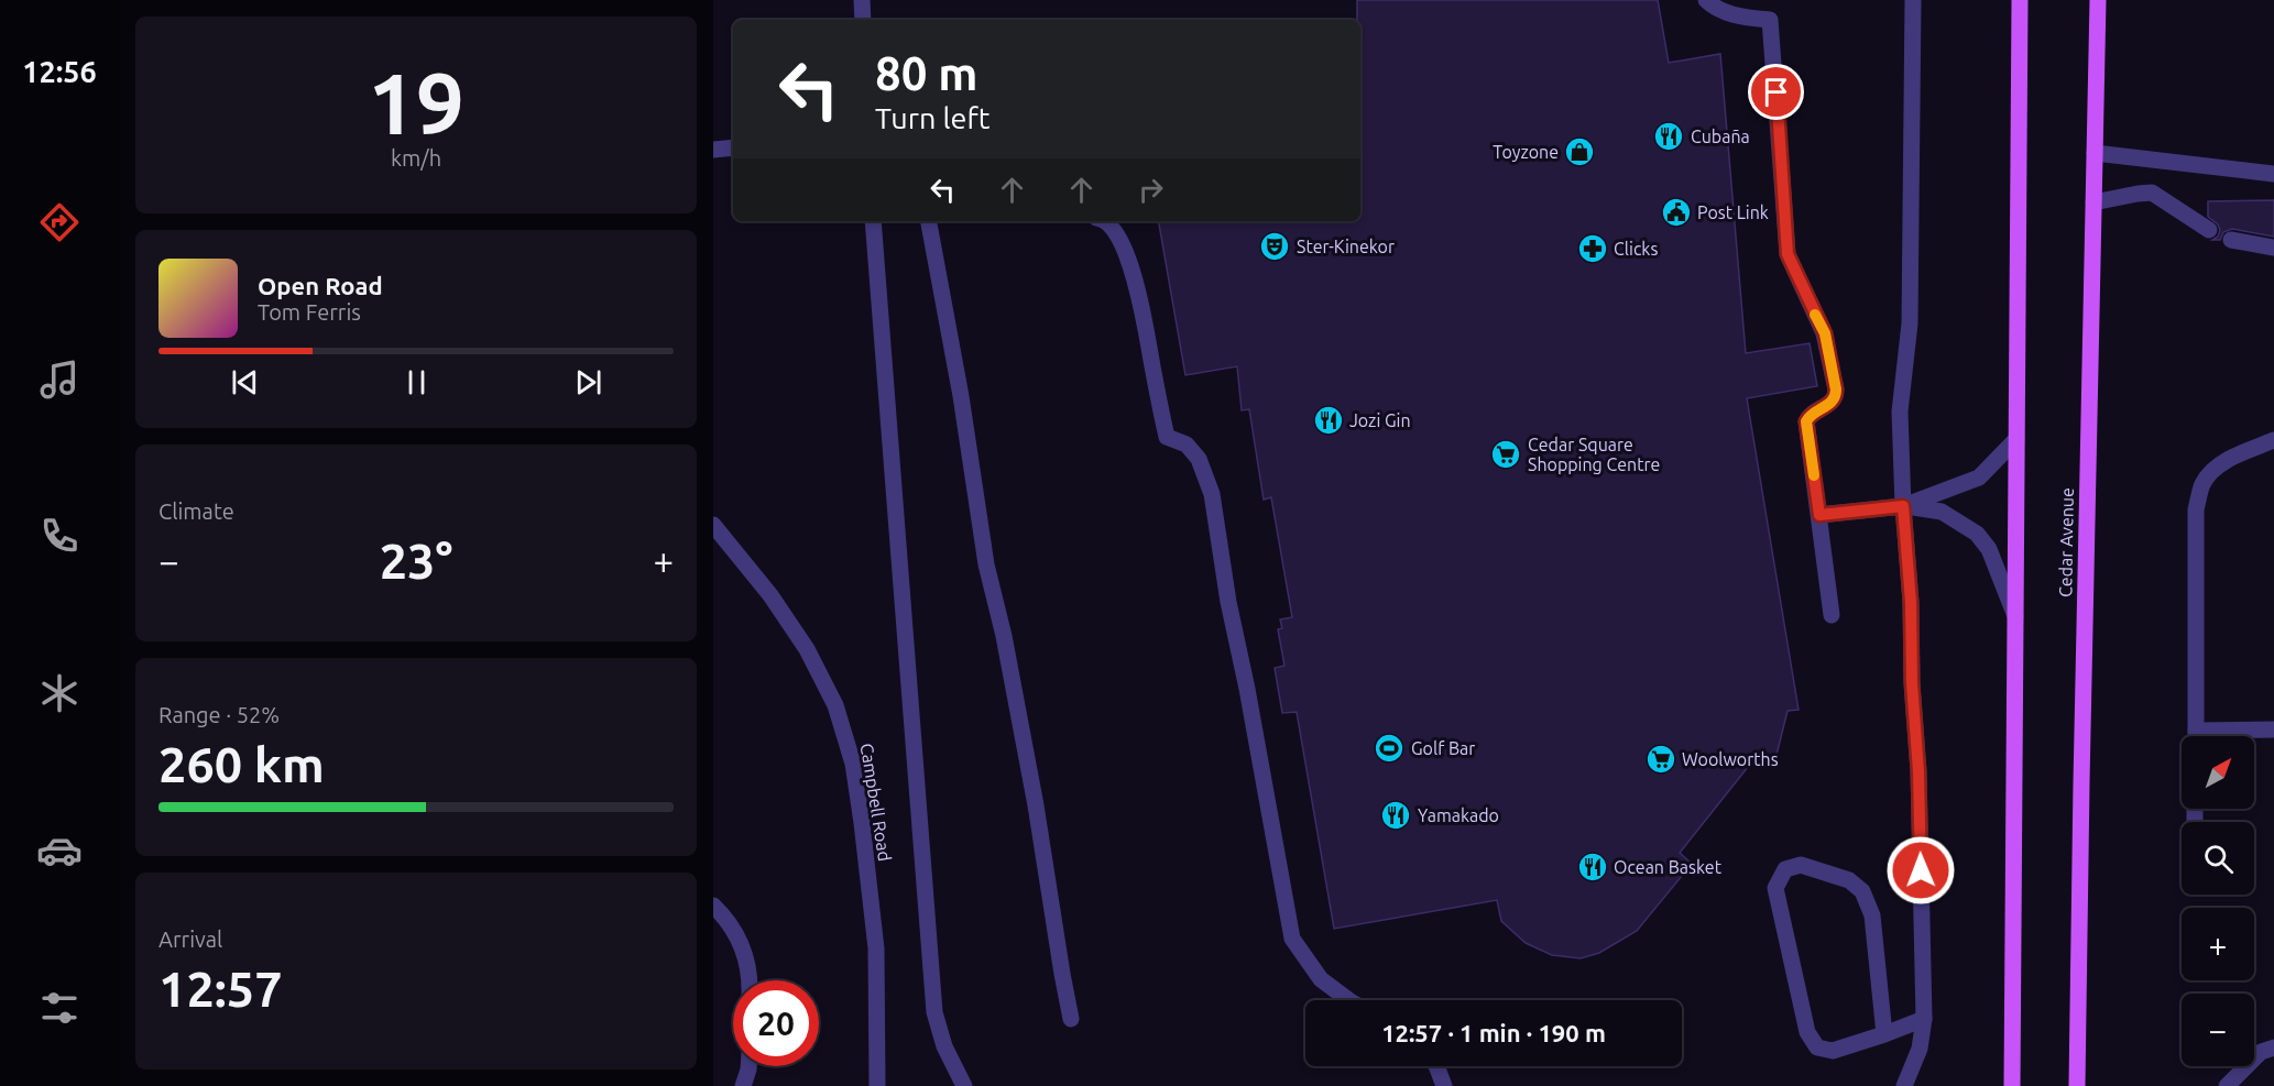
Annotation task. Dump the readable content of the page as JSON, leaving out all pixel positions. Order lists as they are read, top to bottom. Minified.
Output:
{"streets":{"main road":["Cedar Avenue"],"street":["Campbell Road"]},"places":{"restaurant":["Cubaña","Jozi Gin","Yamakado","Ocean Basket"],"shop":["Toyzone"],"public building":["Post Link"],"theatre":["Ster-Kinekor"],"pharmacy":["Clicks"],"supermarket":["Cedar Square Shopping Centre","Woolworths"],"sports":["Golf Bar"]},"north":"top right","page":{"tabs":"12:56","tile":[["19","km/h"],"Climate",["Range · 52%","260 km"],["Arrival","12:57"]],"turn":["80 m","Turn left"],"song":["Open Road","Tom Ferris"],"heat":["−","23°","+"],"map_buttons":["+","−"],"limit":"20","trip":"12:57 · 1 min · 190 m"}}
